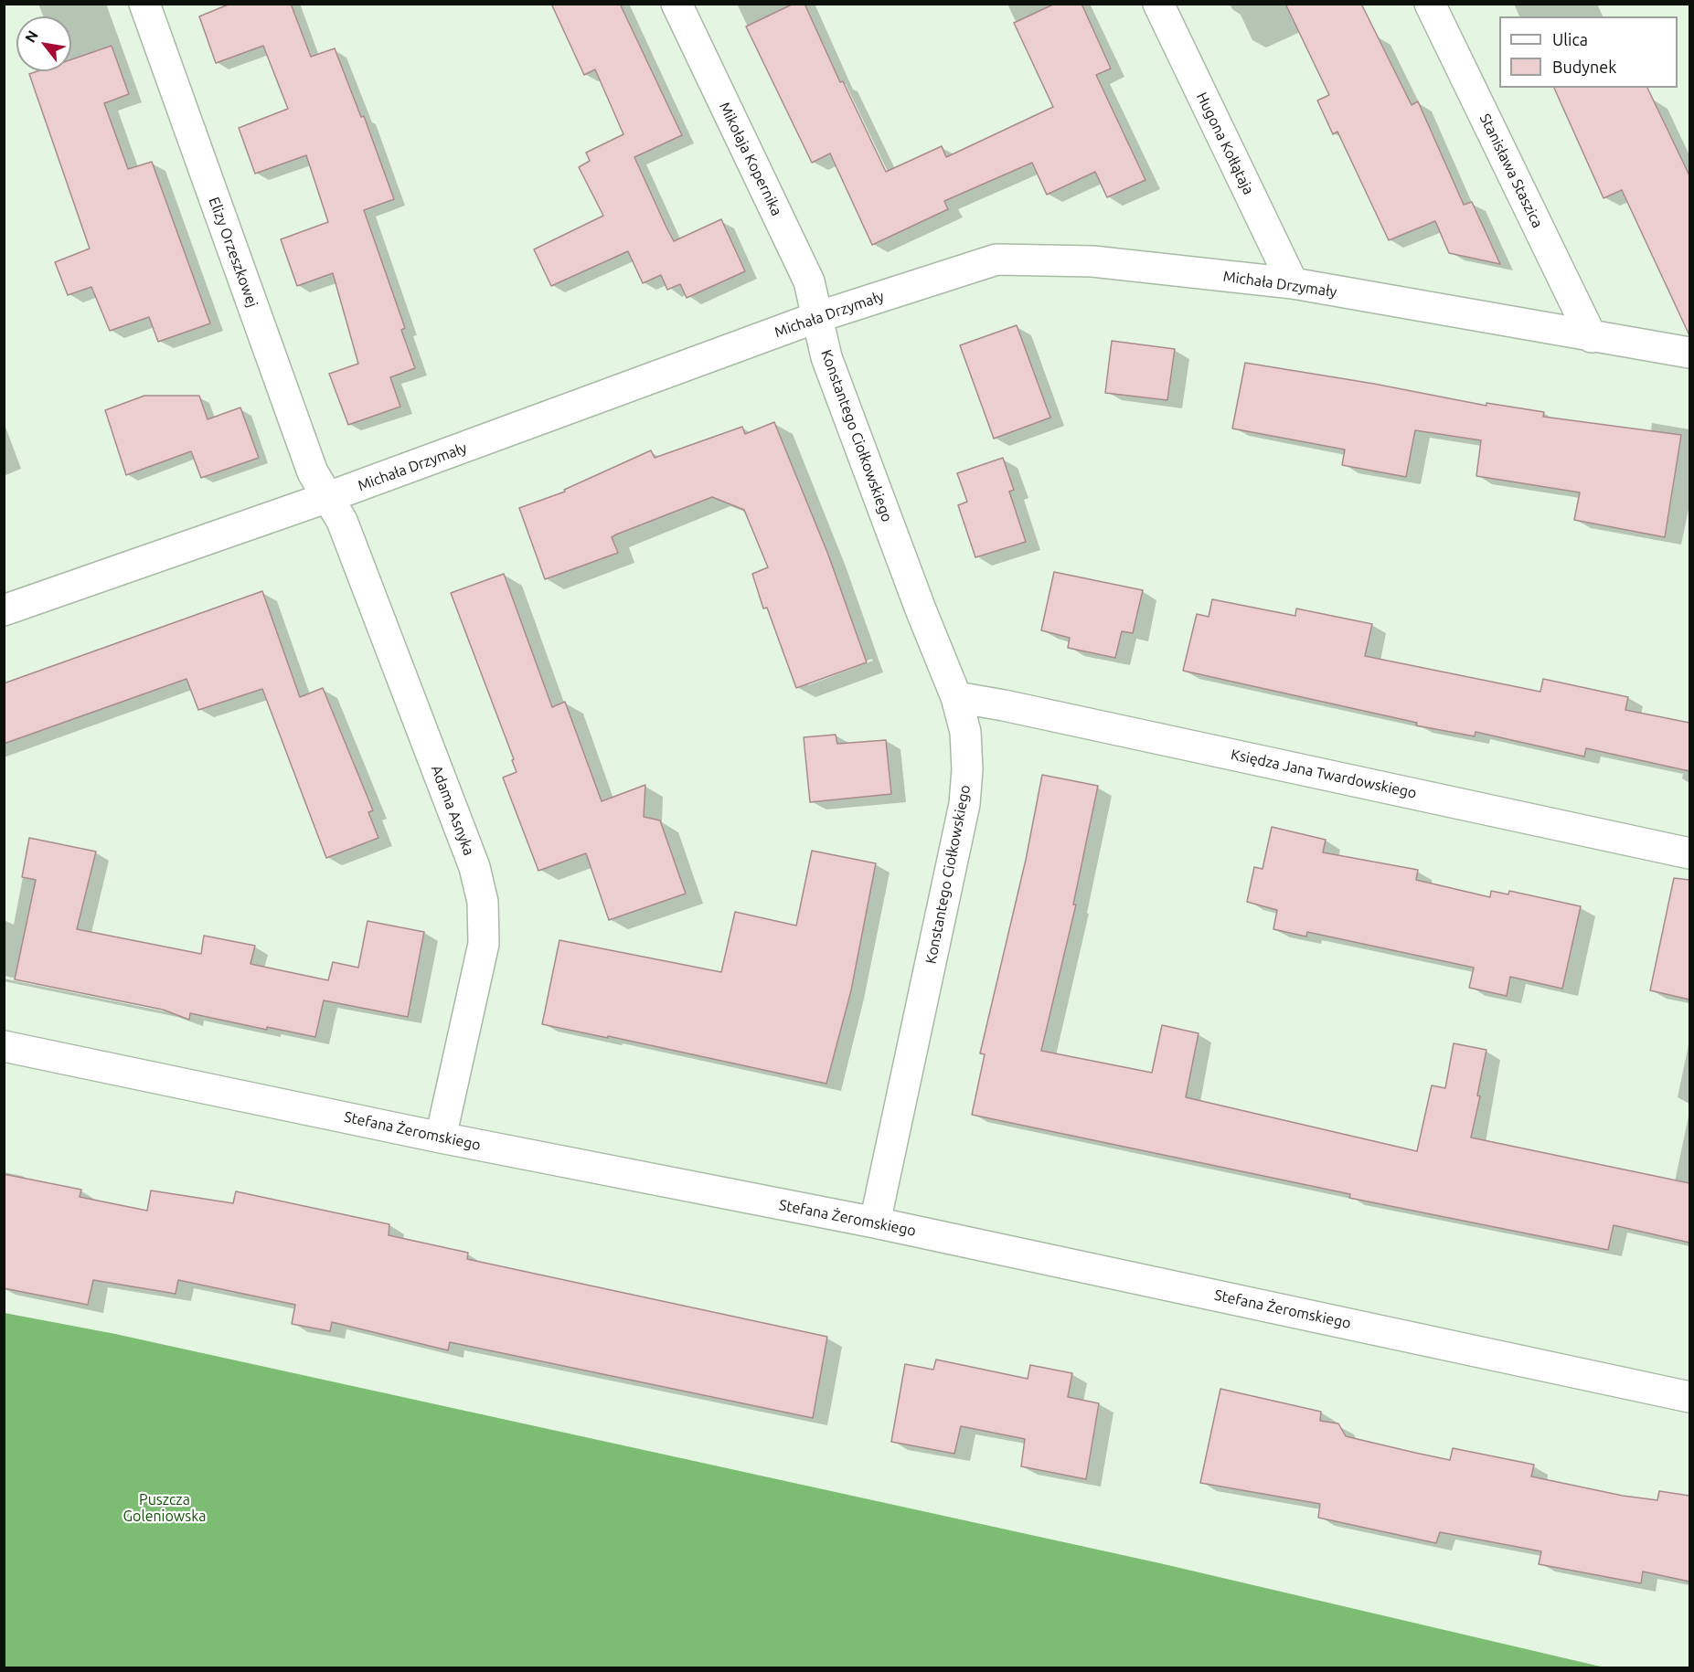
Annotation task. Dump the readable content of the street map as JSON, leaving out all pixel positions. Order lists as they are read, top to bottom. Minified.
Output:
{"streets":{"street":["Hugona Kołłątaja","Mikołaja Kopernika","Stanisława Staszica","Elizy Orzeszkowej","Michała Drzymały","Konstantego Ciołkowskiego","Księdza Jana Twardowskiego","Adama Asnyka","Stefana Żeromskiego"]},"crossings":[["Hugona Kołłątaja","Michała Drzymały"],["Mikołaja Kopernika","Michała Drzymały"],["Mikołaja Kopernika","Konstantego Ciołkowskiego"],["Stanisława Staszica","Michała Drzymały"],["Elizy Orzeszkowej","Michała Drzymały"],["Elizy Orzeszkowej","Adama Asnyka"],["Michała Drzymały","Konstantego Ciołkowskiego"],["Michała Drzymały","Adama Asnyka"],["Konstantego Ciołkowskiego","Księdza Jana Twardowskiego"],["Konstantego Ciołkowskiego","Stefana Żeromskiego"],["Adama Asnyka","Stefana Żeromskiego"]],"parks":["Puszcza Goleniowska"],"legend":["Ulica","Budynek"],"north":"top left"}
